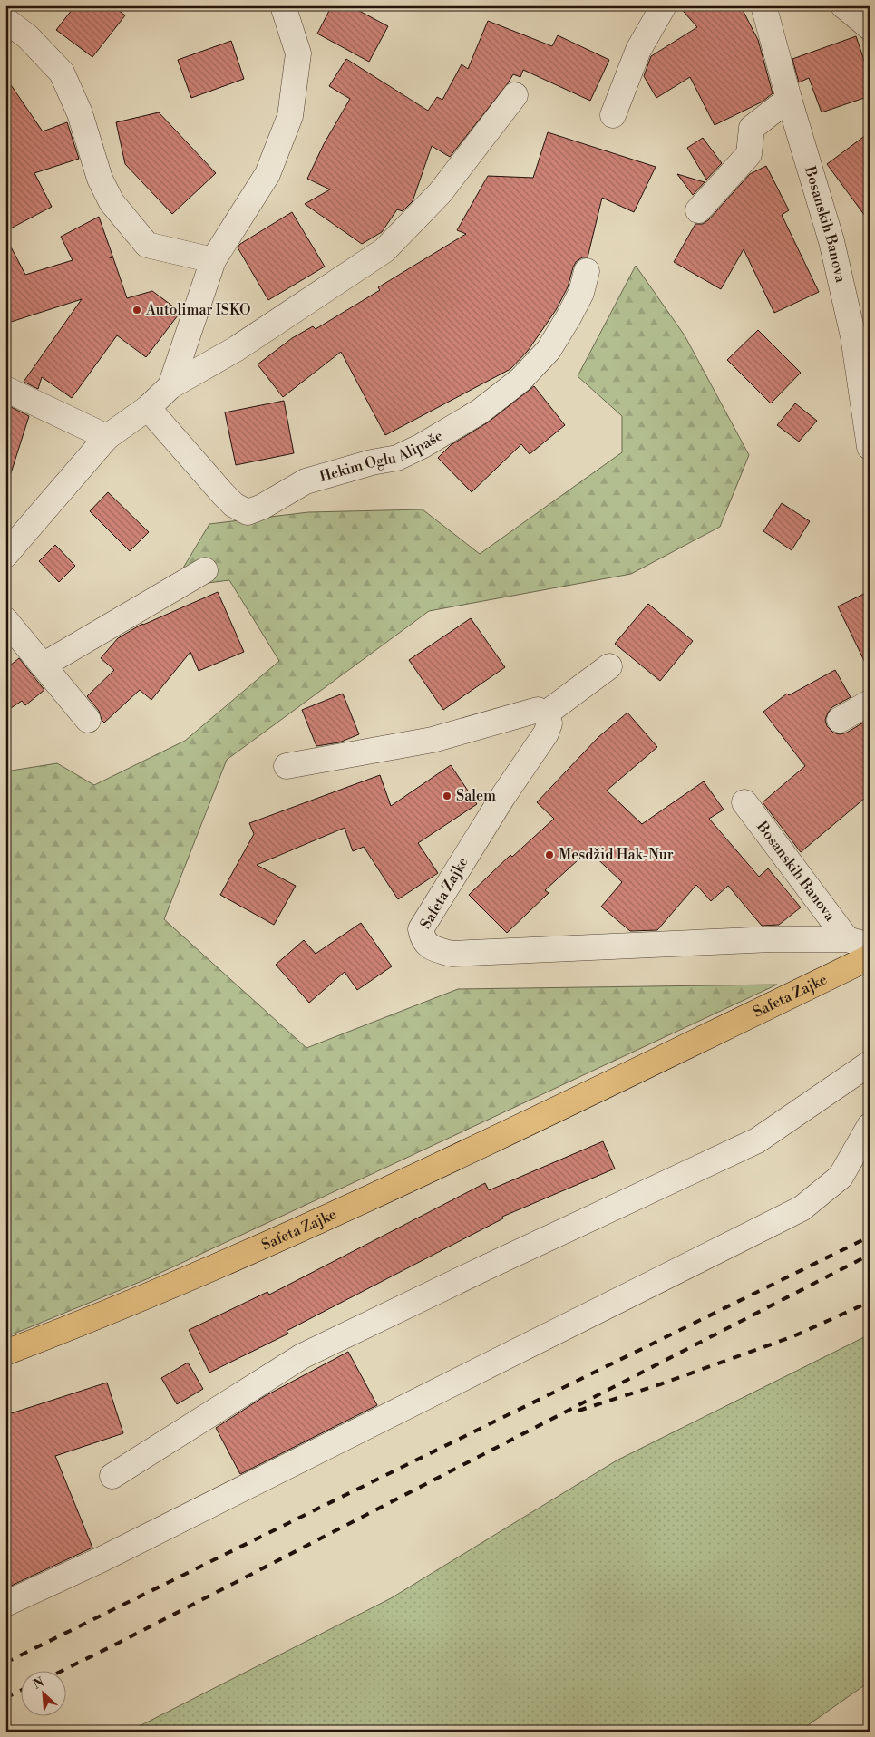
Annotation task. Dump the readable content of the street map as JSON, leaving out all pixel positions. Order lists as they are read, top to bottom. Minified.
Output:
{"streets":{"main road":["Safeta Zajke"],"street":["Bosanskih Banova","Hekim Oglu Alipaše"]},"crossings":[["Bosanskih Banova","Safeta Zajke"]],"places":["Autolimar ISKO","Salem","Mesdžid Hak-Nur"],"north":"top left"}
